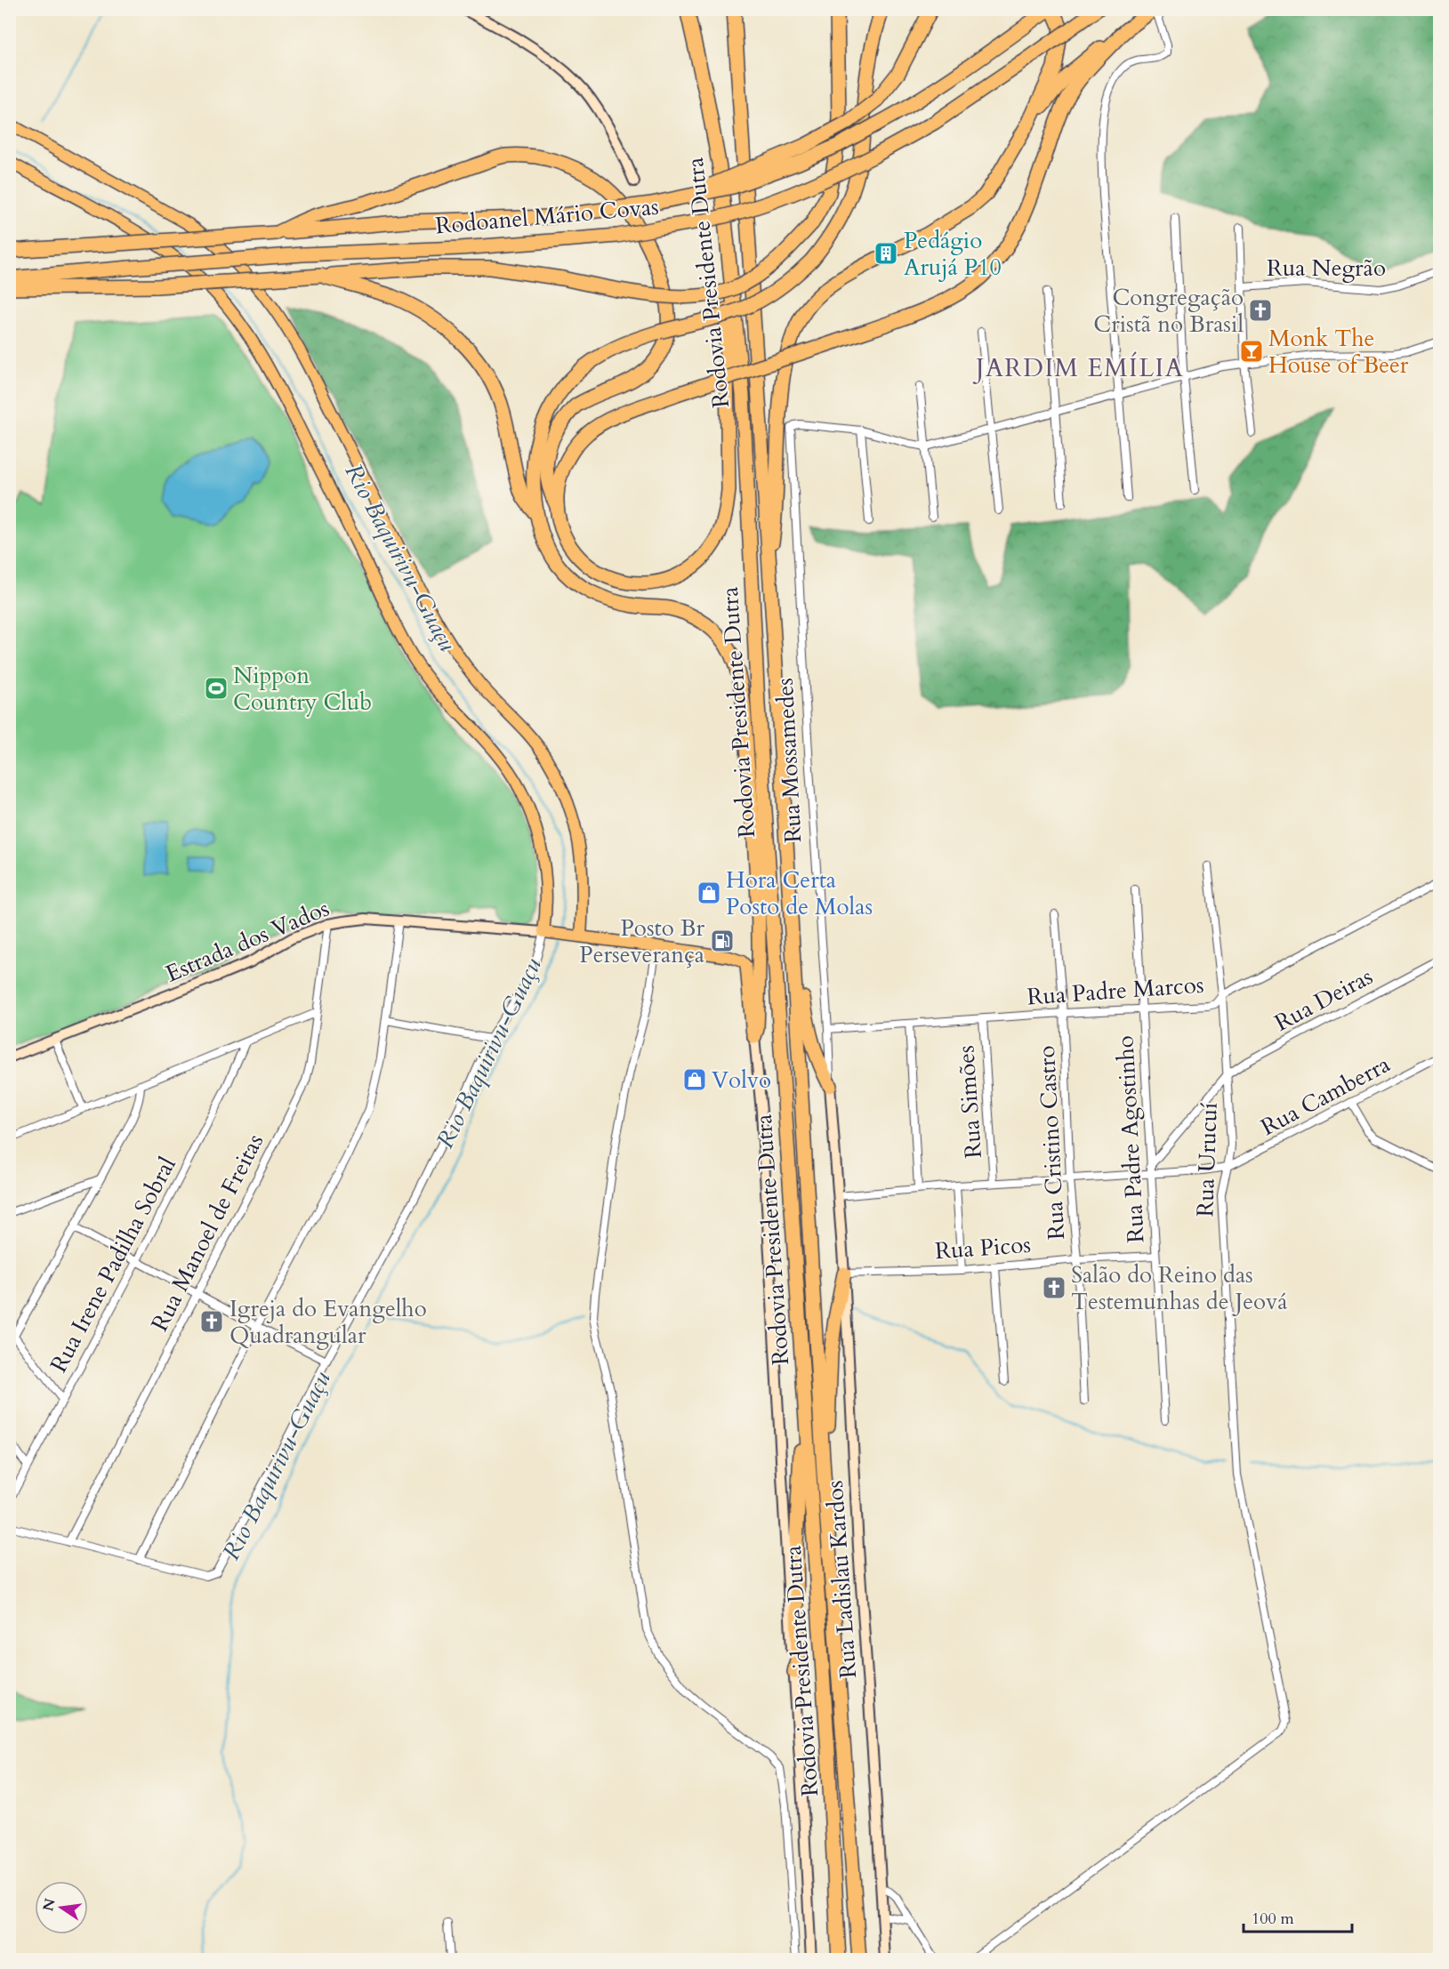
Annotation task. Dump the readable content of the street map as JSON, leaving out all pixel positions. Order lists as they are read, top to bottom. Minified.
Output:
{"streets":{"highway":["Rodoanel Mário Covas","Rodovia Presidente Dutra"],"street":["Rua Negrão","Rua Mossamedes","Estrada dos Vados","Rua Padre Marcos","Rua Deiras","Rua Camberra","Rua Simões","Rua Padre Agostinho","Rua Cristino Castro","Rua Urucuí","Rua Manoel de Freitas","Rua Picos","Rua Irene Padilha Sobral","Rua Ladislau Kardos"]},"crossings":[["Rua Mossamedes","Rua Padre Marcos"],["Rua Mossamedes","Rua Camberra"],["Rua Mossamedes","Rua Ladislau Kardos"],["Estrada dos Vados","Rua Manoel de Freitas"],["Rua Padre Marcos","Rua Simões"],["Rua Padre Marcos","Rua Padre Agostinho"],["Rua Padre Marcos","Rua Cristino Castro"],["Rua Padre Marcos","Rua Urucuí"],["Rua Deiras","Rua Camberra"],["Rua Deiras","Rua Padre Agostinho"],["Rua Deiras","Rua Urucuí"],["Rua Camberra","Rua Simões"],["Rua Camberra","Rua Padre Agostinho"],["Rua Camberra","Rua Cristino Castro"],["Rua Camberra","Rua Urucuí"],["Rua Camberra","Rua Ladislau Kardos"],["Rua Padre Agostinho","Rua Picos"],["Rua Cristino Castro","Rua Picos"],["Rua Picos","Rua Ladislau Kardos"]],"districts":["JARDIM EMÍLIA"],"water":["Rio Baquirivu-Guaçu"],"places":{"building":["Pedágio Arujá P10"],"church":["Congregação Cristã no Brasil","Salão do Reino das Testemunhas de Jeová","Igreja do Evangelho Quadrangular"],"bar":["Monk The House of Beer"],"sports":["Nippon Country Club"],"shop":["Hora Certa Posto de Molas","Volvo"],"fuel station":["Posto Br Perseverança"]},"scale_bar":"100 m","north":"left"}
